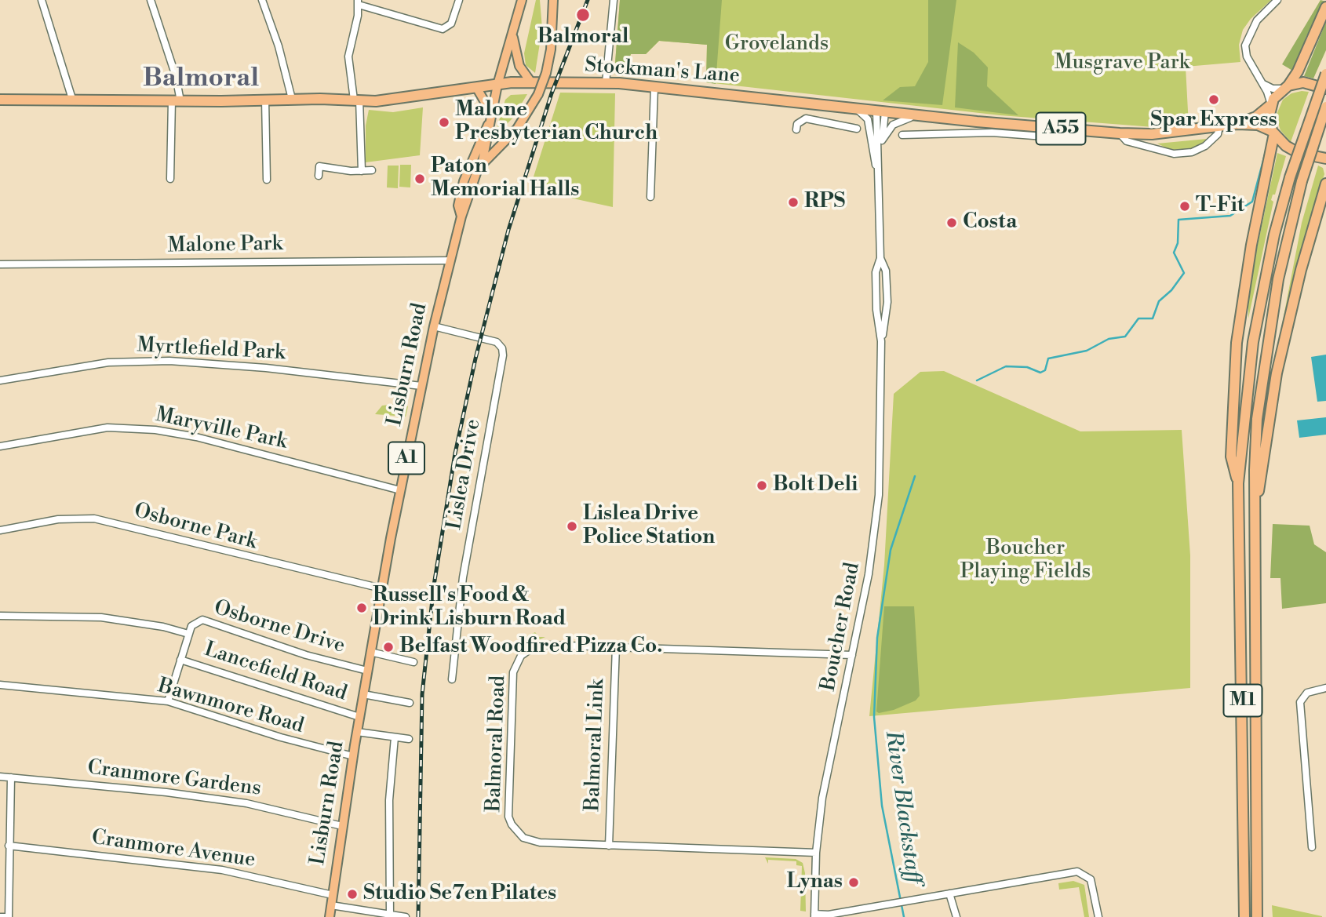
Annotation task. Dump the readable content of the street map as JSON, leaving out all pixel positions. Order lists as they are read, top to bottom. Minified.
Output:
{"streets":{"highway":["Stockman's Lane","A55","M1"],"main road":["Lisburn Road","A1"],"street":["Malone Park","Myrtlefield Park","Maryville Park","Lislea Drive","Osborne Park","Boucher Road","Osborne Drive","Lancefield Road","Bawnmore Road","Balmoral Road","Balmoral Link","Cranmore Gardens","Cranmore Avenue"]},"crossings":[["Stockman's Lane","A55"],["Stockman's Lane","A1"],["Stockman's Lane","Boucher Road"],["Stockman's Lane","M1"],["A55","A1"],["A55","M1"],["Malone Park","Lisburn Road"],["Myrtlefield Park","Lisburn Road"],["Lisburn Road","Maryville Park"],["Lisburn Road","A1"],["Lisburn Road","Lislea Drive"],["Lisburn Road","Osborne Park"],["Lisburn Road","Osborne Drive"],["Lisburn Road","Lancefield Road"],["Lisburn Road","Bawnmore Road"],["Lisburn Road","Cranmore Gardens"],["Lisburn Road","Cranmore Avenue"],["Boucher Road","Balmoral Road"],["Osborne Drive","Lancefield Road"],["Osborne Drive","Bawnmore Road"],["Balmoral Road","Balmoral Link"]],"districts":["Balmoral"],"water":["River Blackstaff"],"parks":["Grovelands","Musgrave Park","Boucher Playing Fields"],"places":["Balmoral","Spar Express","Malone Presbyterian Church","Paton Memorial Halls","RPS","T-Fit","Costa","Bolt Deli","Lislea Drive Police Station","Russell's Food & Drink Lisburn Road","Belfast Woodfired Pizza Co.","Lynas","Studio Se7en Pilates"]}
